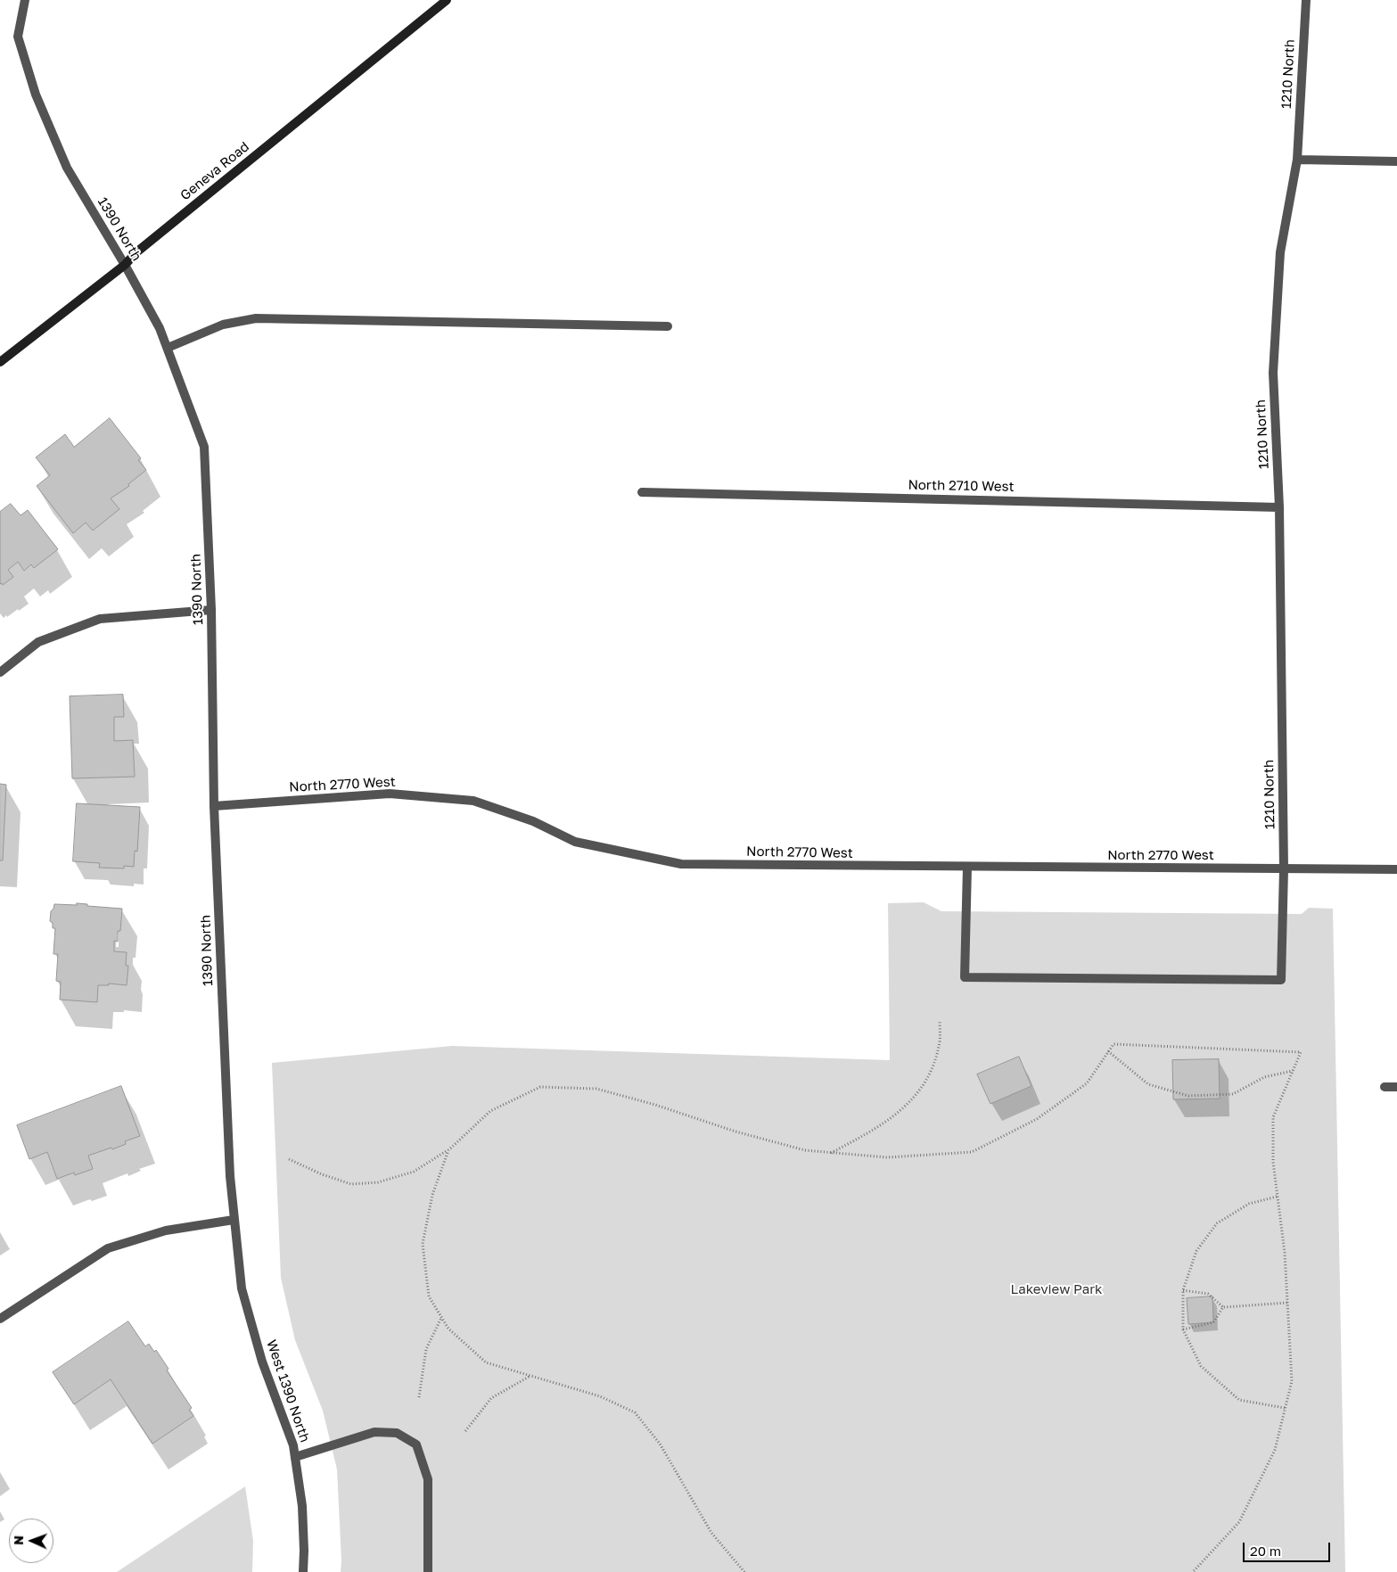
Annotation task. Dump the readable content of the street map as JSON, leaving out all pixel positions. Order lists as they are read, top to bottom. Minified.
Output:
{"streets":{"main road":["Geneva Road"],"street":["1210 North","1390 North","North 2710 West","North 2770 West","West 1390 North"]},"crossings":[["1210 North","North 2710 West"],["1210 North","North 2770 West"],["Geneva Road","1390 North"],["1390 North","North 2770 West"],["1390 North","West 1390 North"]],"parks":["Lakeview Park"],"scale_bar":"20 m","north":"left"}
